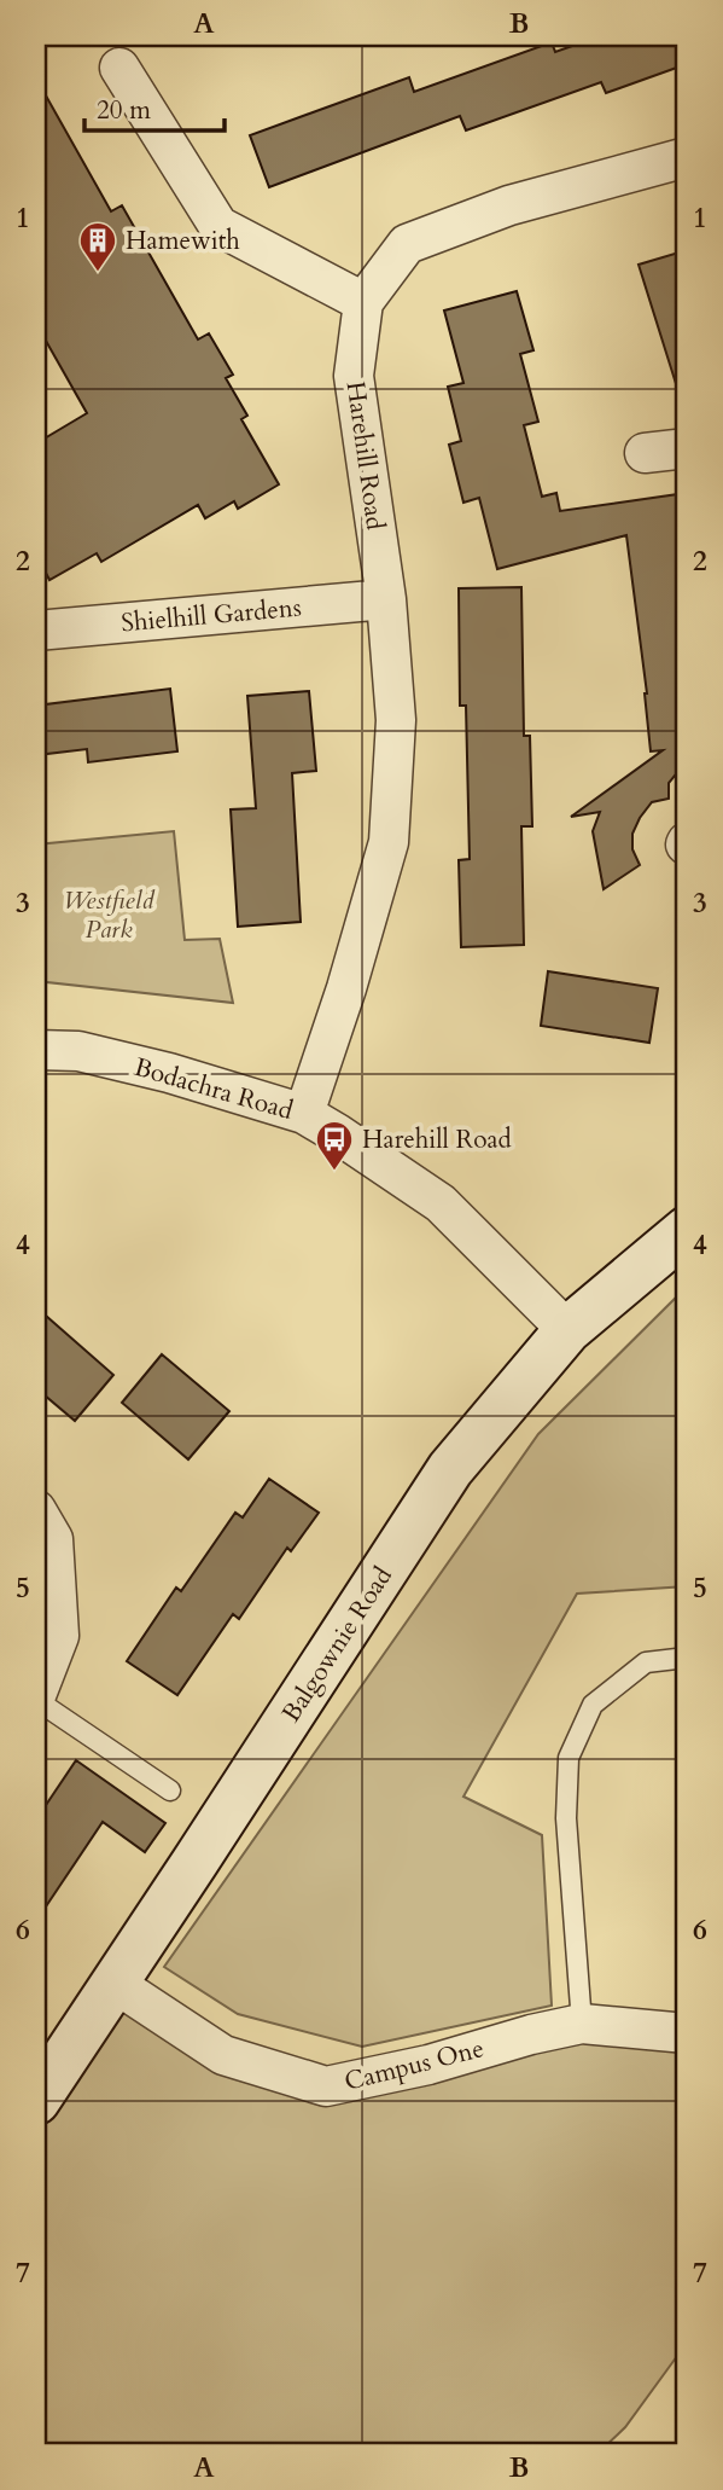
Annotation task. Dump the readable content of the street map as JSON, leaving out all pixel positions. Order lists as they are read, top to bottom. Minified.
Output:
{"streets":{"street":["Harehill Road","Shielhill Gardens","Bodachra Road","Balgownie Road","Campus One"]},"crossings":[["Harehill Road","Shielhill Gardens"],["Harehill Road","Bodachra Road"],["Bodachra Road","Balgownie Road"],["Balgownie Road","Campus One"]],"parks":["Westfield Park"],"places":{"building":["Hamewith"],"bus stop":["Harehill Road"]},"scale_bar":"20 m","grid":{"columns":["A","B"],"rows":["1","2","3","4","5","6","7"]}}
